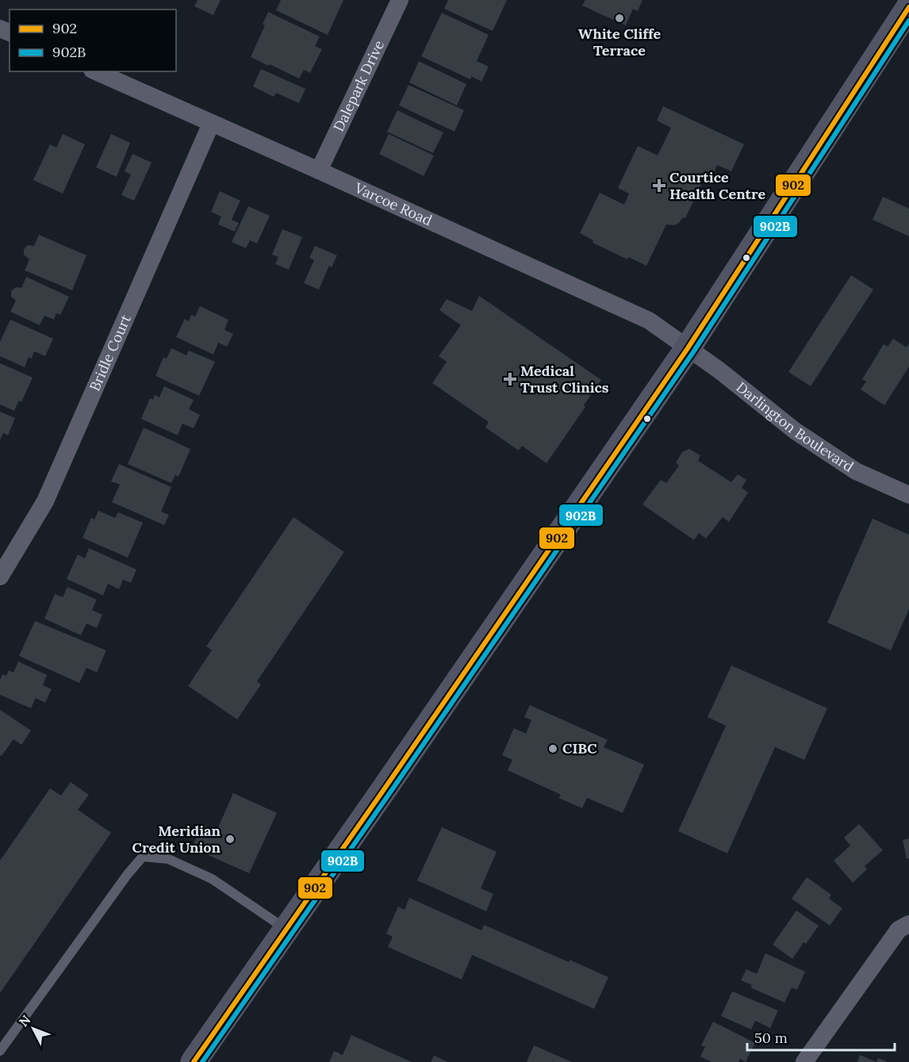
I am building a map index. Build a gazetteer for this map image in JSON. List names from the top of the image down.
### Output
{
  "streets": {
    "street": [
      "Dalepark Drive",
      "Varcoe Road",
      "Bridle Court",
      "Darlington Boulevard"
    ]
  },
  "crossings": [
    ["Dalepark Drive", "Varcoe Road"],
    ["Varcoe Road", "Bridle Court"],
    ["Varcoe Road", "Darlington Boulevard"]
  ],
  "places": {
    "other": ["White Cliffe Terrace", "CIBC", "Meridian Credit Union"],
    "health": ["Courtice Health Centre", "Medical Trust Clinics"]
  },
  "lines": ["transit line 902", "transit line 902B"],
  "legend": ["902", "902B"],
  "scale_bar": "50 m",
  "north": "top left"
}
